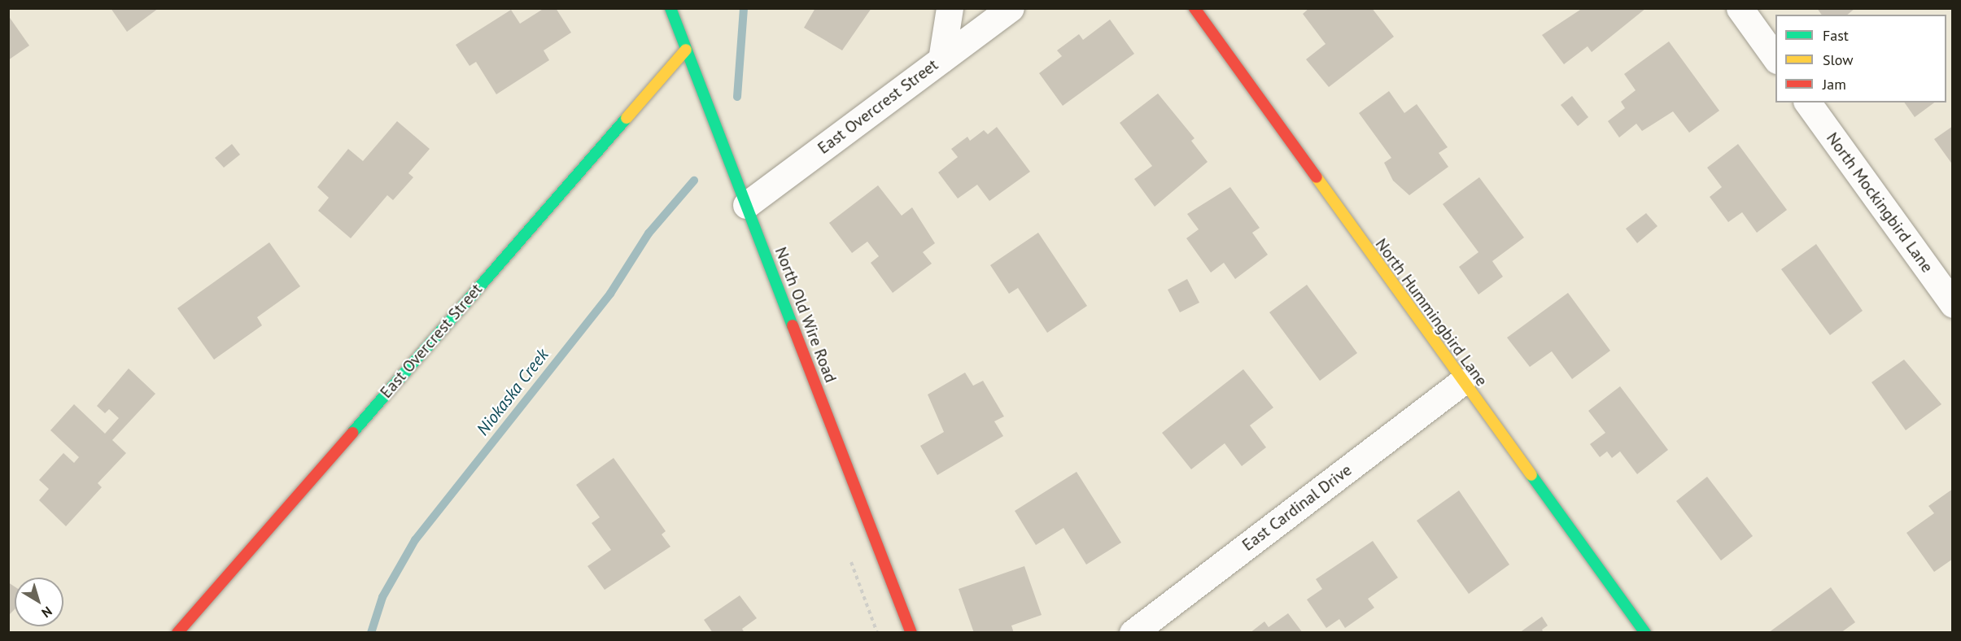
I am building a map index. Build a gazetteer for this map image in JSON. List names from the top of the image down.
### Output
{
  "streets": {
    "street": [
      "East Overcrest Street",
      "North Mockingbird Lane",
      "North Hummingbird Lane",
      "North Old Wire Road",
      "East Cardinal Drive"
    ]
  },
  "crossings": [
    ["East Overcrest Street", "North Old Wire Road"],
    ["North Hummingbird Lane", "East Cardinal Drive"]
  ],
  "water": ["Niokaska Creek"],
  "legend": ["Fast", "Slow", "Jam"],
  "north": "bottom right"
}
